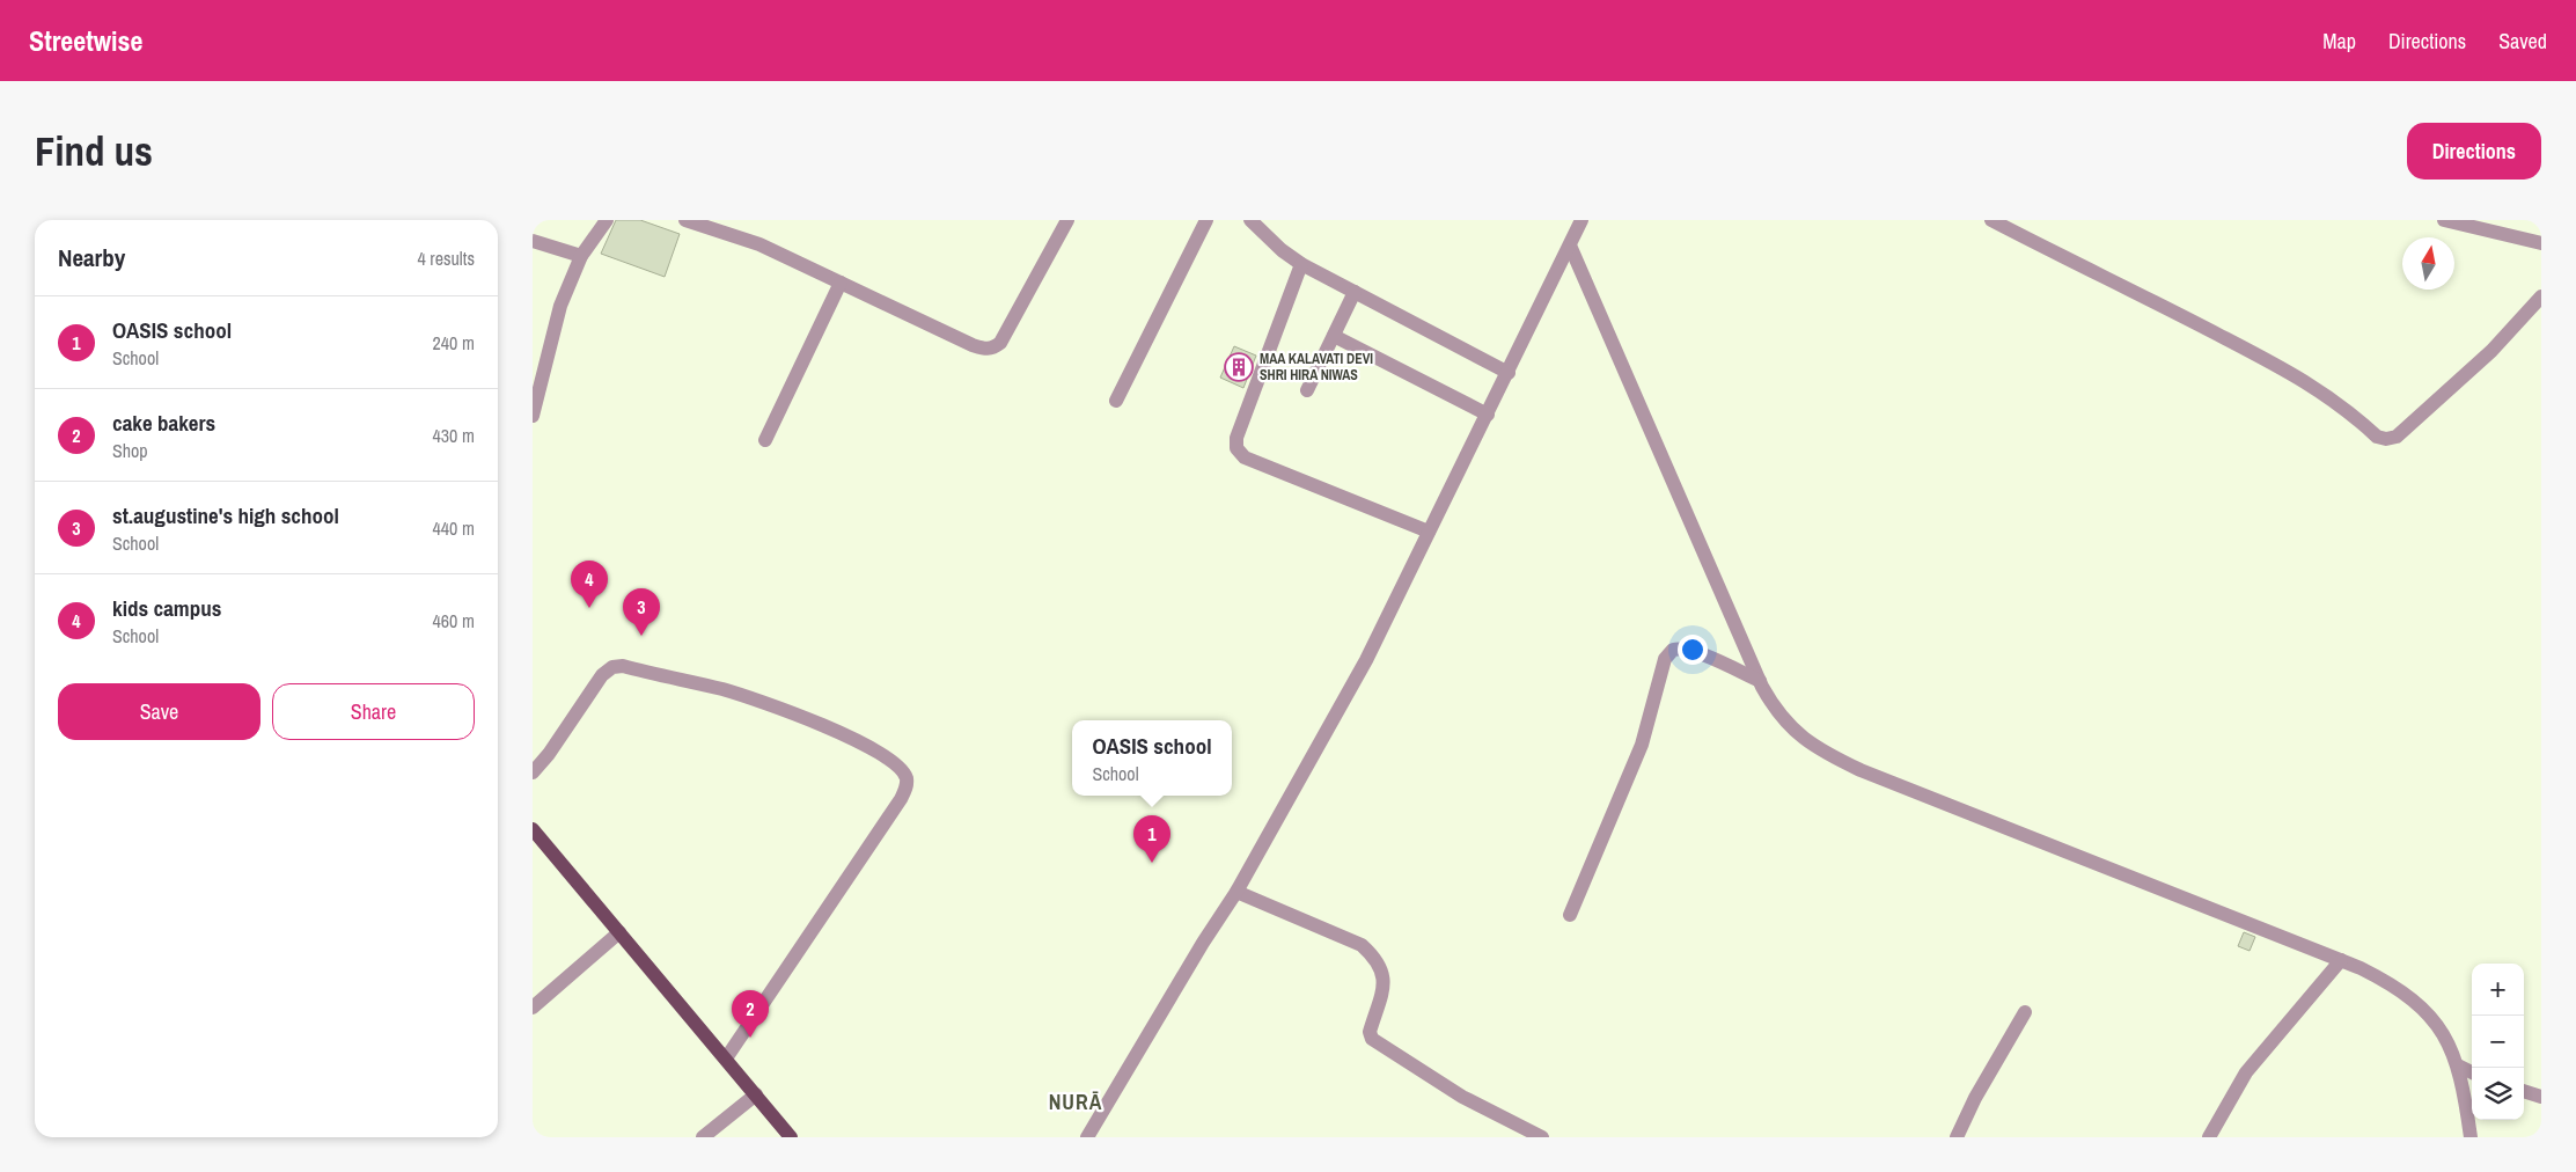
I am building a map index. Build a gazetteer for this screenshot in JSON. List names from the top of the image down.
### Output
{
  "districts": ["NURĀ"],
  "places": {
    "building": ["MAA KALAVATI DEVI SHRI HIRA NIWAS"]
  },
  "north": "top",
  "page": {
    "header": "Streetwise",
    "nav": ["Map", "Directions", "Saved"],
    "buttons": [
      "Directions",
      ["Save", "Share"]
    ],
    "title": "Find us",
    "heading": ["Nearby", "4 results"],
    "list": [
      {
        "mark": "1",
        "name": "OASIS school",
        "note": "School",
        "value": "240 m"
      },
      {
        "mark": "2",
        "name": "cake bakers",
        "note": "Shop",
        "value": "430 m"
      },
      {
        "mark": "3",
        "name": "st.augustine's high school",
        "note": "School",
        "value": "440 m"
      },
      {
        "mark": "4",
        "name": "kids campus",
        "note": "School",
        "value": "460 m"
      }
    ],
    "pins": [
      "4",
      "3",
      "1",
      "2"
    ],
    "popup": ["OASIS school", "School"],
    "map_buttons": ["+", "−"]
  }
}
